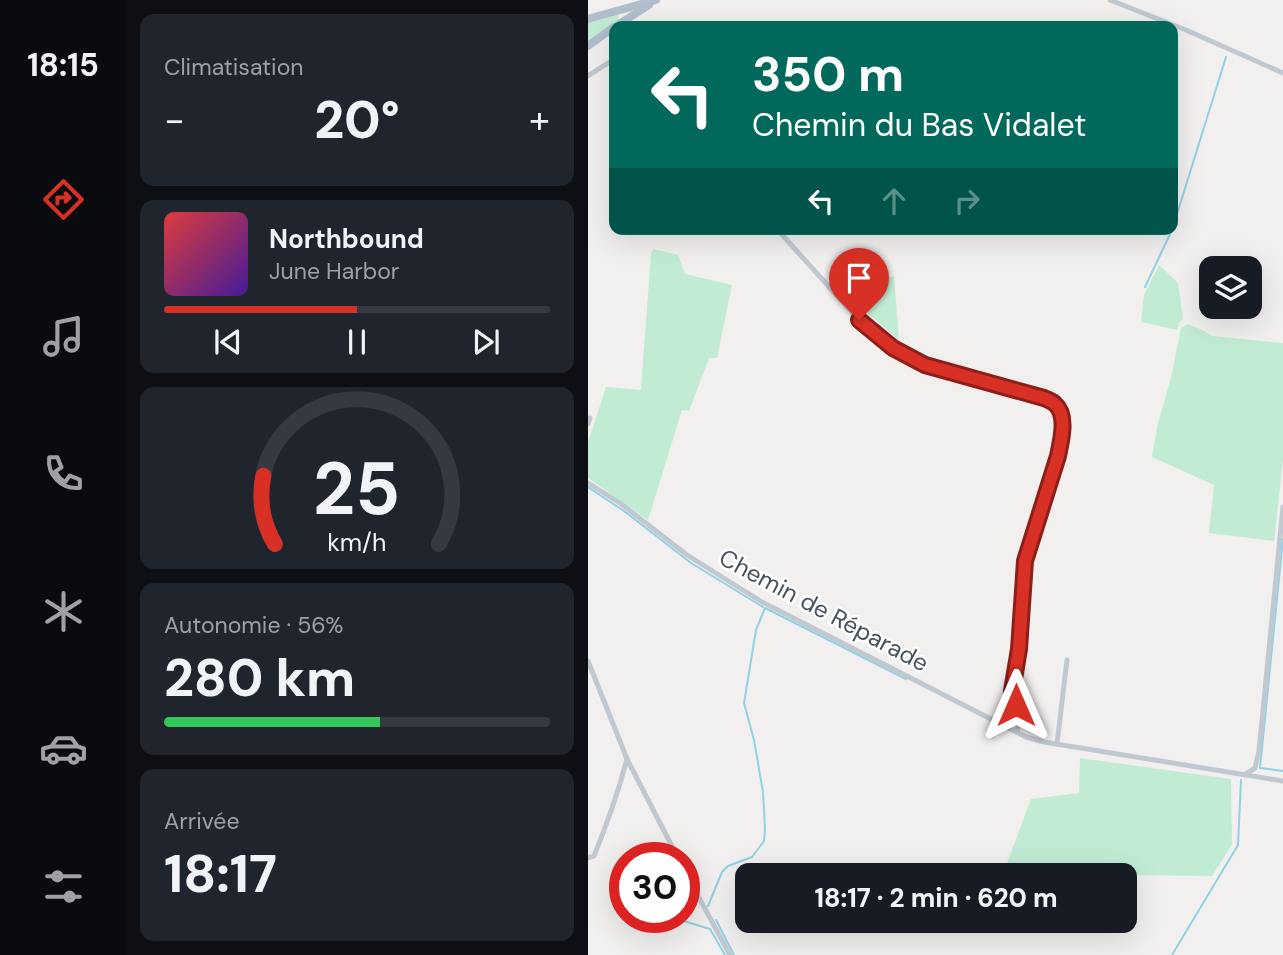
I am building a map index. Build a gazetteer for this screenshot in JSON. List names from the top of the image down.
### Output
{
  "streets": {
    "street": ["Chemin de Réparade"]
  },
  "page": {
    "tabs": "18:15",
    "tile": [
      "Climatisation",
      ["Autonomie · 56%", "280 km"],
      ["Arrivée", "18:17"]
    ],
    "turn": ["350 m", "Chemin du Bas Vidalet"],
    "heat": ["−", "20°", "+"],
    "song": ["Northbound", "June Harbor"],
    "limit": "30",
    "trip": "18:17 · 2 min · 620 m",
    "gauge": ["25", "km/h"]
  }
}
